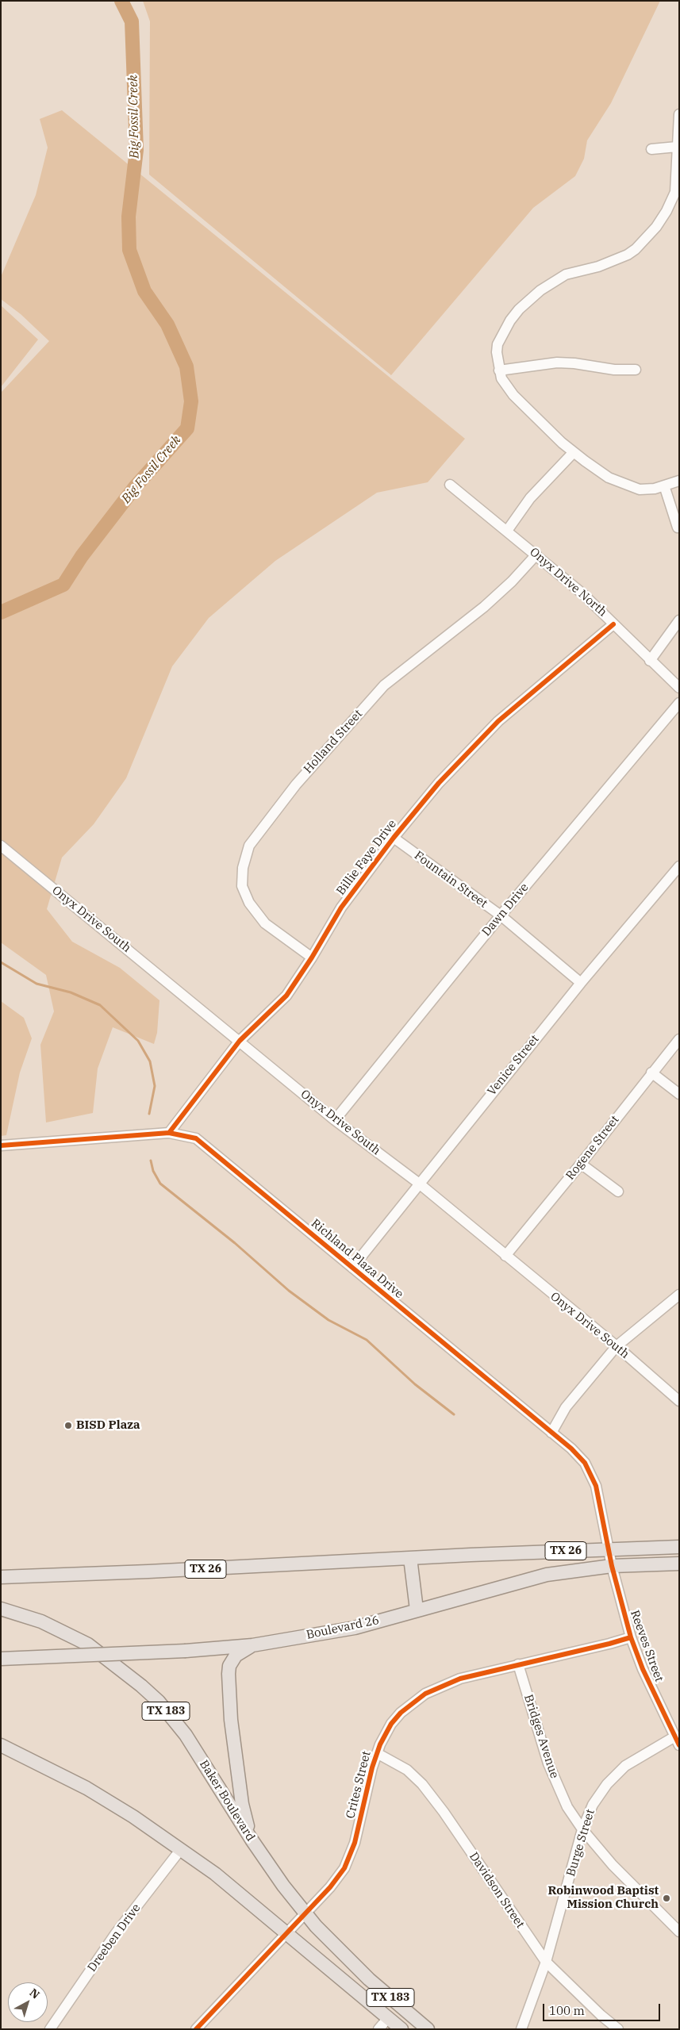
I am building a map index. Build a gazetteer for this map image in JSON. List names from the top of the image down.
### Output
{
  "streets": {
    "main road": [
      "TX 26",
      "Boulevard 26",
      "TX 183",
      "Baker Boulevard"
    ],
    "street": [
      "Onyx Drive North",
      "Holland Street",
      "Billie Faye Drive",
      "Fountain Street",
      "Dawn Drive",
      "Onyx Drive South",
      "Venice Street",
      "Rogene Street",
      "Richland Plaza Drive",
      "Reeves Street",
      "Bridges Avenue",
      "Crites Street",
      "Burge Street",
      "Davidson Street",
      "Dreeben Drive"
    ]
  },
  "crossings": [
    ["Onyx Drive North", "Holland Street"],
    ["Onyx Drive North", "Billie Faye Drive"],
    ["Holland Street", "Billie Faye Drive"],
    ["Billie Faye Drive", "Fountain Street"],
    ["Billie Faye Drive", "Onyx Drive South"],
    ["Billie Faye Drive", "Richland Plaza Drive"],
    ["Fountain Street", "Dawn Drive"],
    ["Fountain Street", "Venice Street"],
    ["Dawn Drive", "Onyx Drive South"],
    ["Onyx Drive South", "Venice Street"],
    ["Onyx Drive South", "Rogene Street"],
    ["Venice Street", "Richland Plaza Drive"],
    ["Richland Plaza Drive", "TX 26"],
    ["Richland Plaza Drive", "Reeves Street"],
    ["TX 26", "Reeves Street"],
    ["Boulevard 26", "Reeves Street"],
    ["Reeves Street", "Crites Street"],
    ["Reeves Street", "Burge Street"],
    ["TX 183", "Crites Street"],
    ["TX 183", "Dreeben Drive"],
    ["Bridges Avenue", "Crites Street"],
    ["Bridges Avenue", "Burge Street"],
    ["Crites Street", "Baker Boulevard"],
    ["Crites Street", "Davidson Street"],
    ["Burge Street", "Davidson Street"]
  ],
  "water": ["Big Fossil Creek"],
  "places": ["BISD Plaza", "Robinwood Baptist Mission Church"],
  "scale_bar": "100 m",
  "north": "top right"
}
